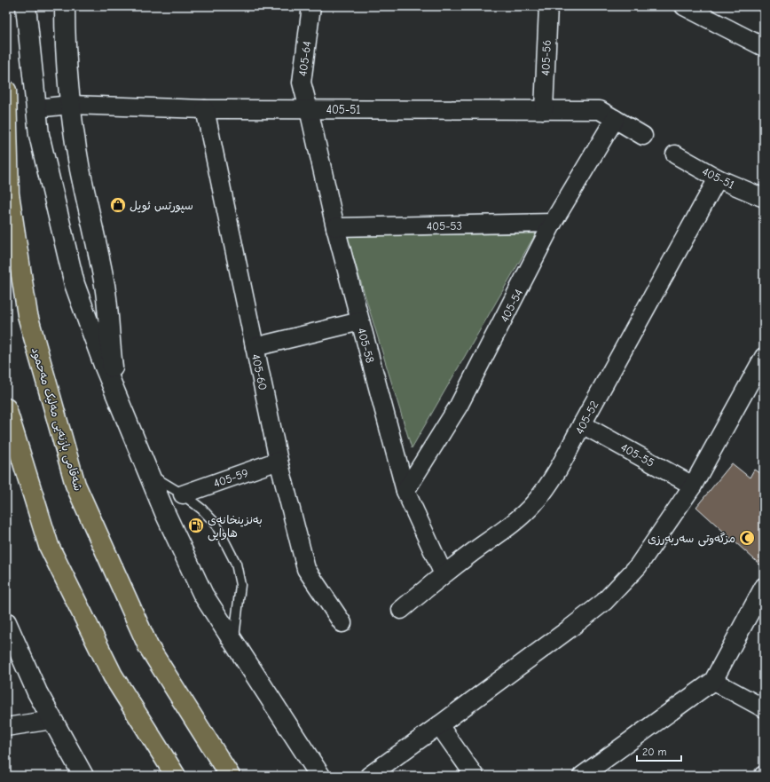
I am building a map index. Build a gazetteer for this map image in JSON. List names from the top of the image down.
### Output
{
  "streets": {
    "highway": ["شەقامی بازنەیی مەلیک مەحمود"],
    "street": [
      "405-56",
      "405-64",
      "405-51",
      "405-53",
      "405-54",
      "405-58",
      "405-60",
      "405-52",
      "405-55",
      "405-59"
    ]
  },
  "crossings": [
    ["405-56", "405-51"],
    ["405-64", "405-51"],
    ["405-64", "405-58"],
    ["405-51", "405-54"],
    ["405-51", "405-58"],
    ["405-51", "405-60"],
    ["405-51", "405-52"],
    ["405-53", "405-54"],
    ["405-53", "405-58"],
    ["405-54", "405-58"],
    ["405-58", "405-52"],
    ["405-60", "405-59"],
    ["405-52", "405-55"]
  ],
  "places": {
    "shop": ["سپورتس ئويل"],
    "fuel station": ["بەنزینخانەی ھاوایی"],
    "mosque": ["مزگەوتی سەربەرزی"]
  },
  "scale_bar": "20 m"
}
